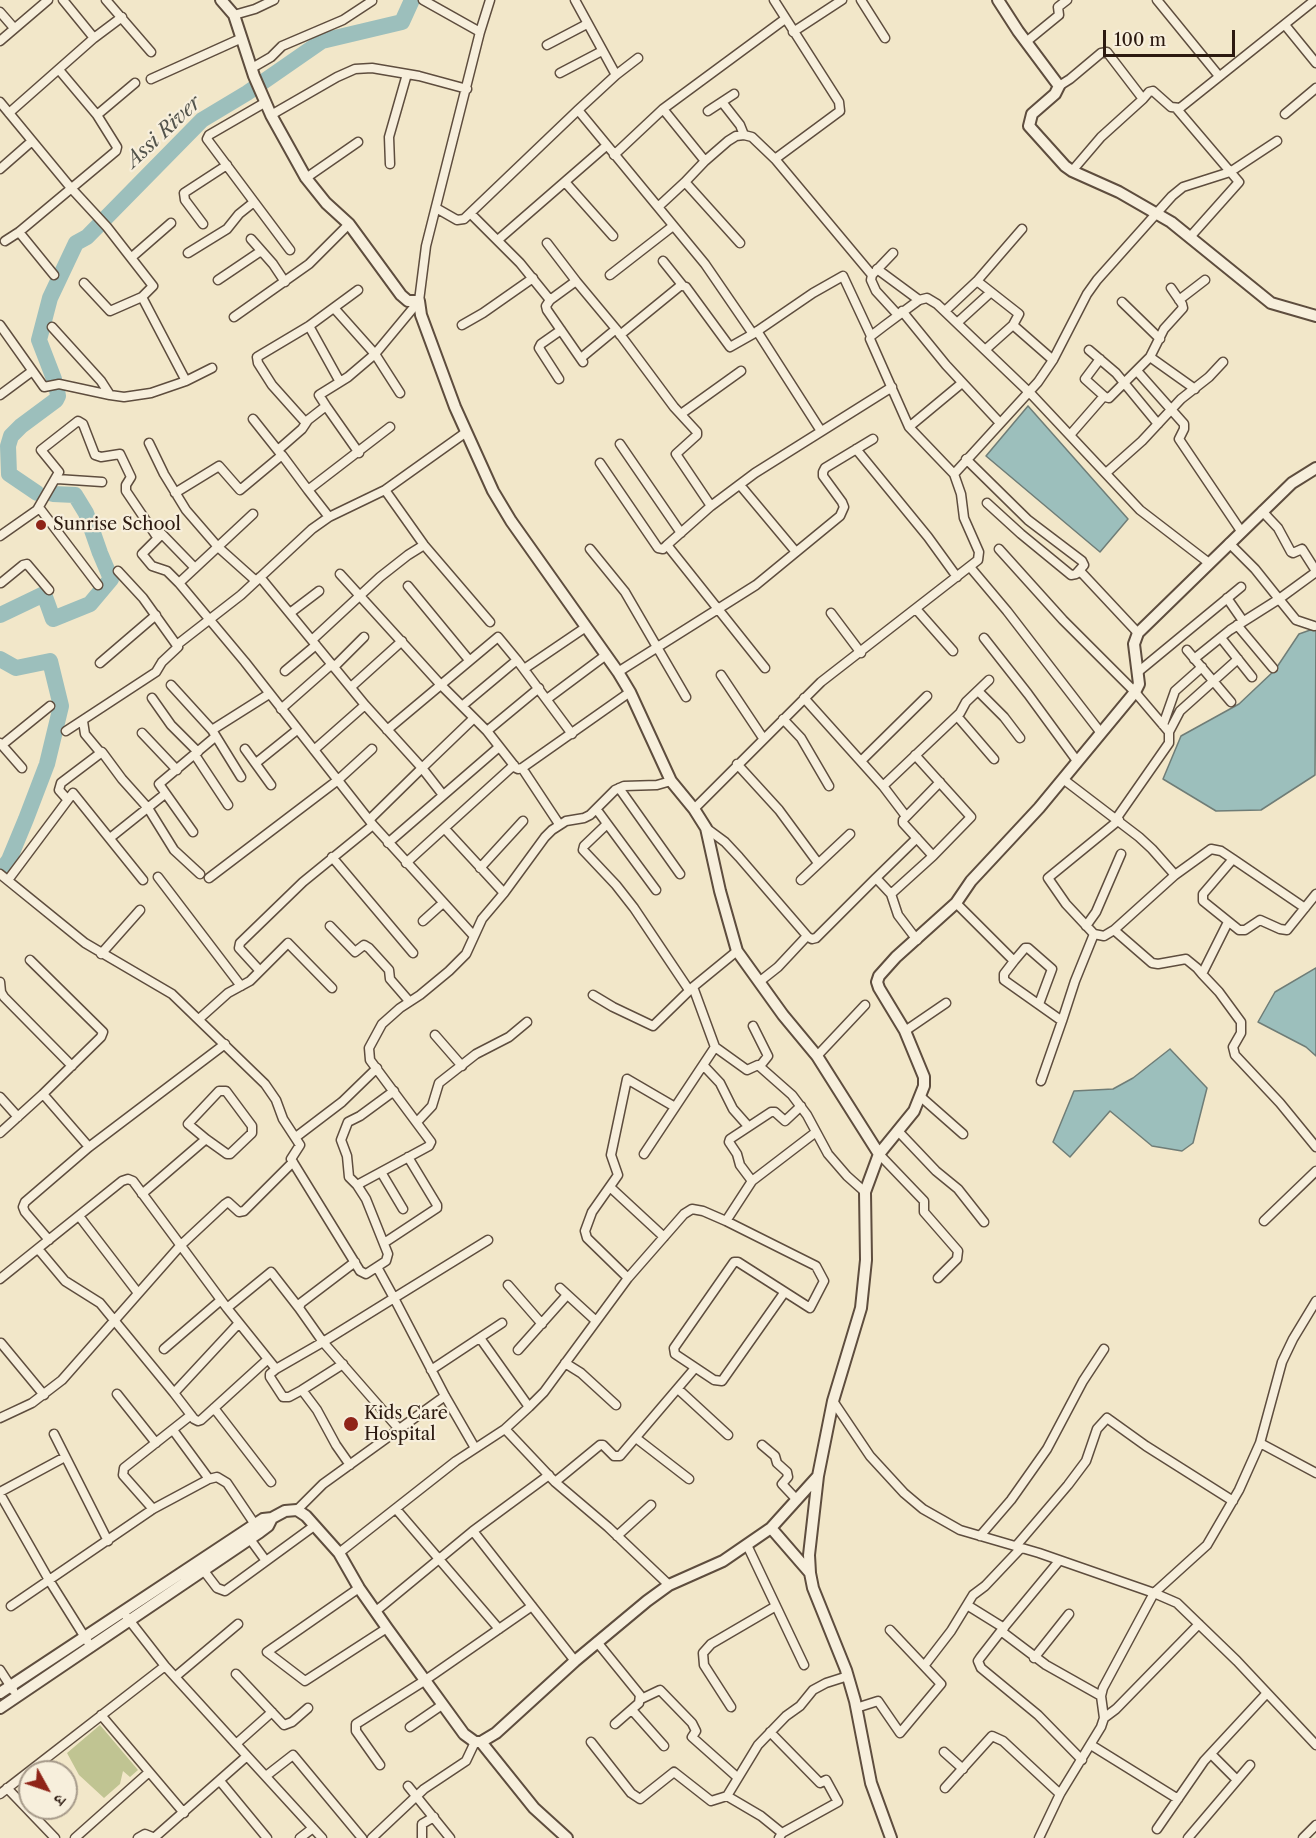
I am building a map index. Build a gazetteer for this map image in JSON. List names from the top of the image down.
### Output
{
  "water": ["Assi River"],
  "places": ["Sunrise School", "Kids Care Hospital"],
  "scale_bar": "100 m",
  "north": "bottom right"
}
